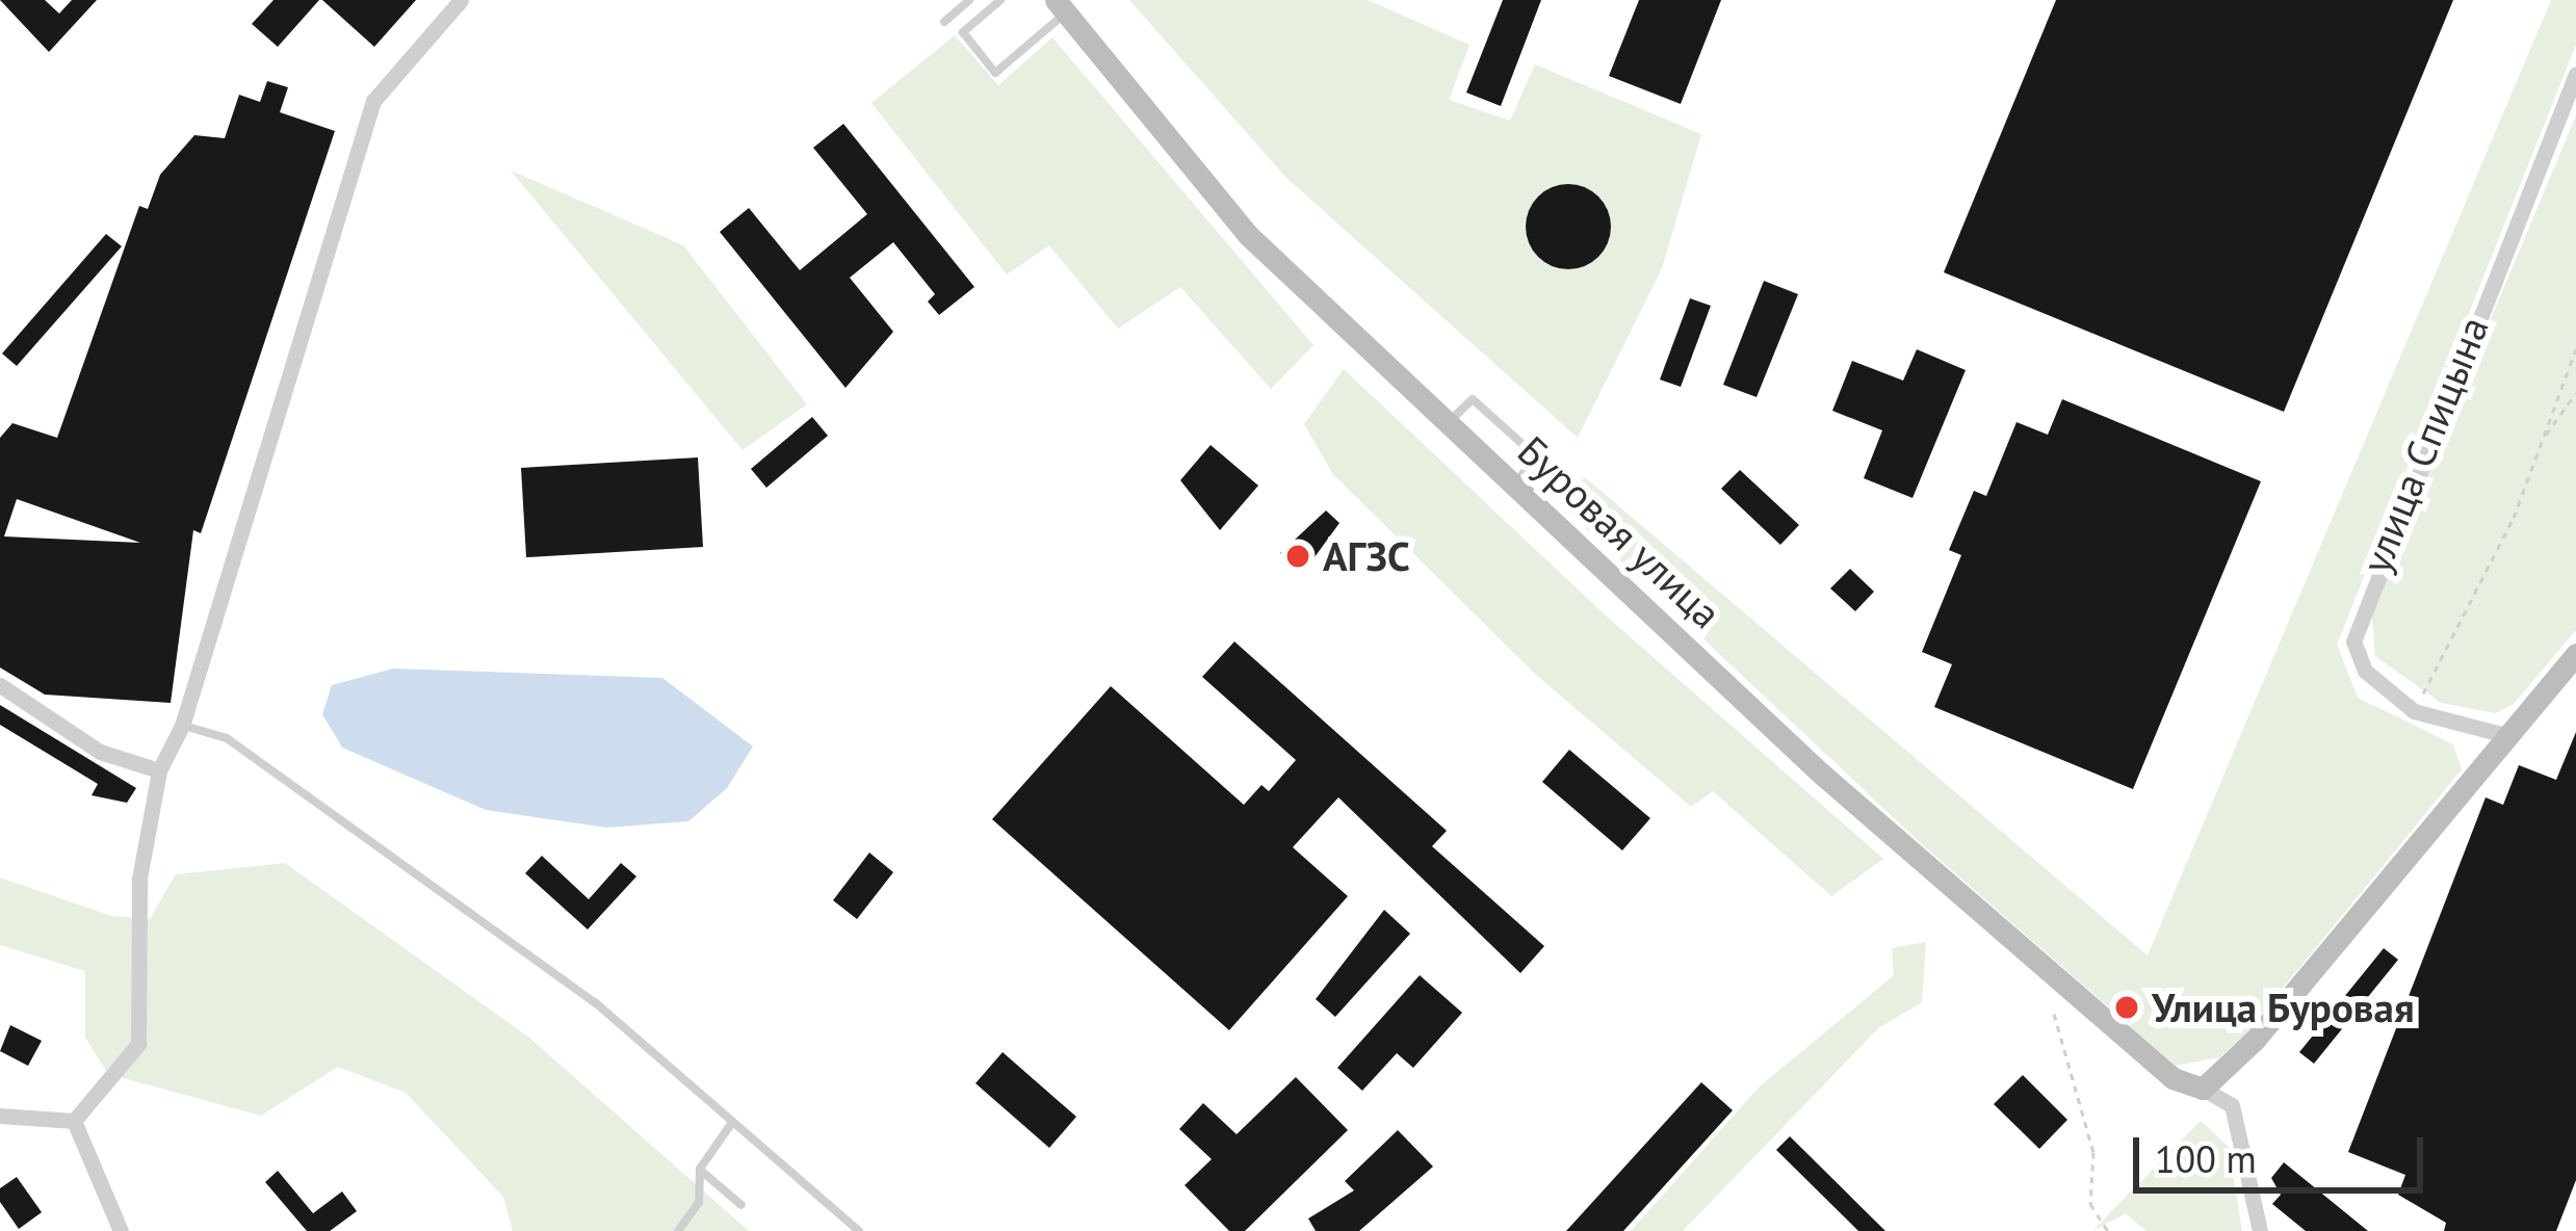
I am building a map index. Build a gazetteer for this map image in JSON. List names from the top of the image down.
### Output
{
  "streets": {
    "main road": ["Буровая улица"],
    "street": ["улица Спицына"]
  },
  "places": ["АГЗС", "Улица Буровая"],
  "scale_bar": "100 m"
}
